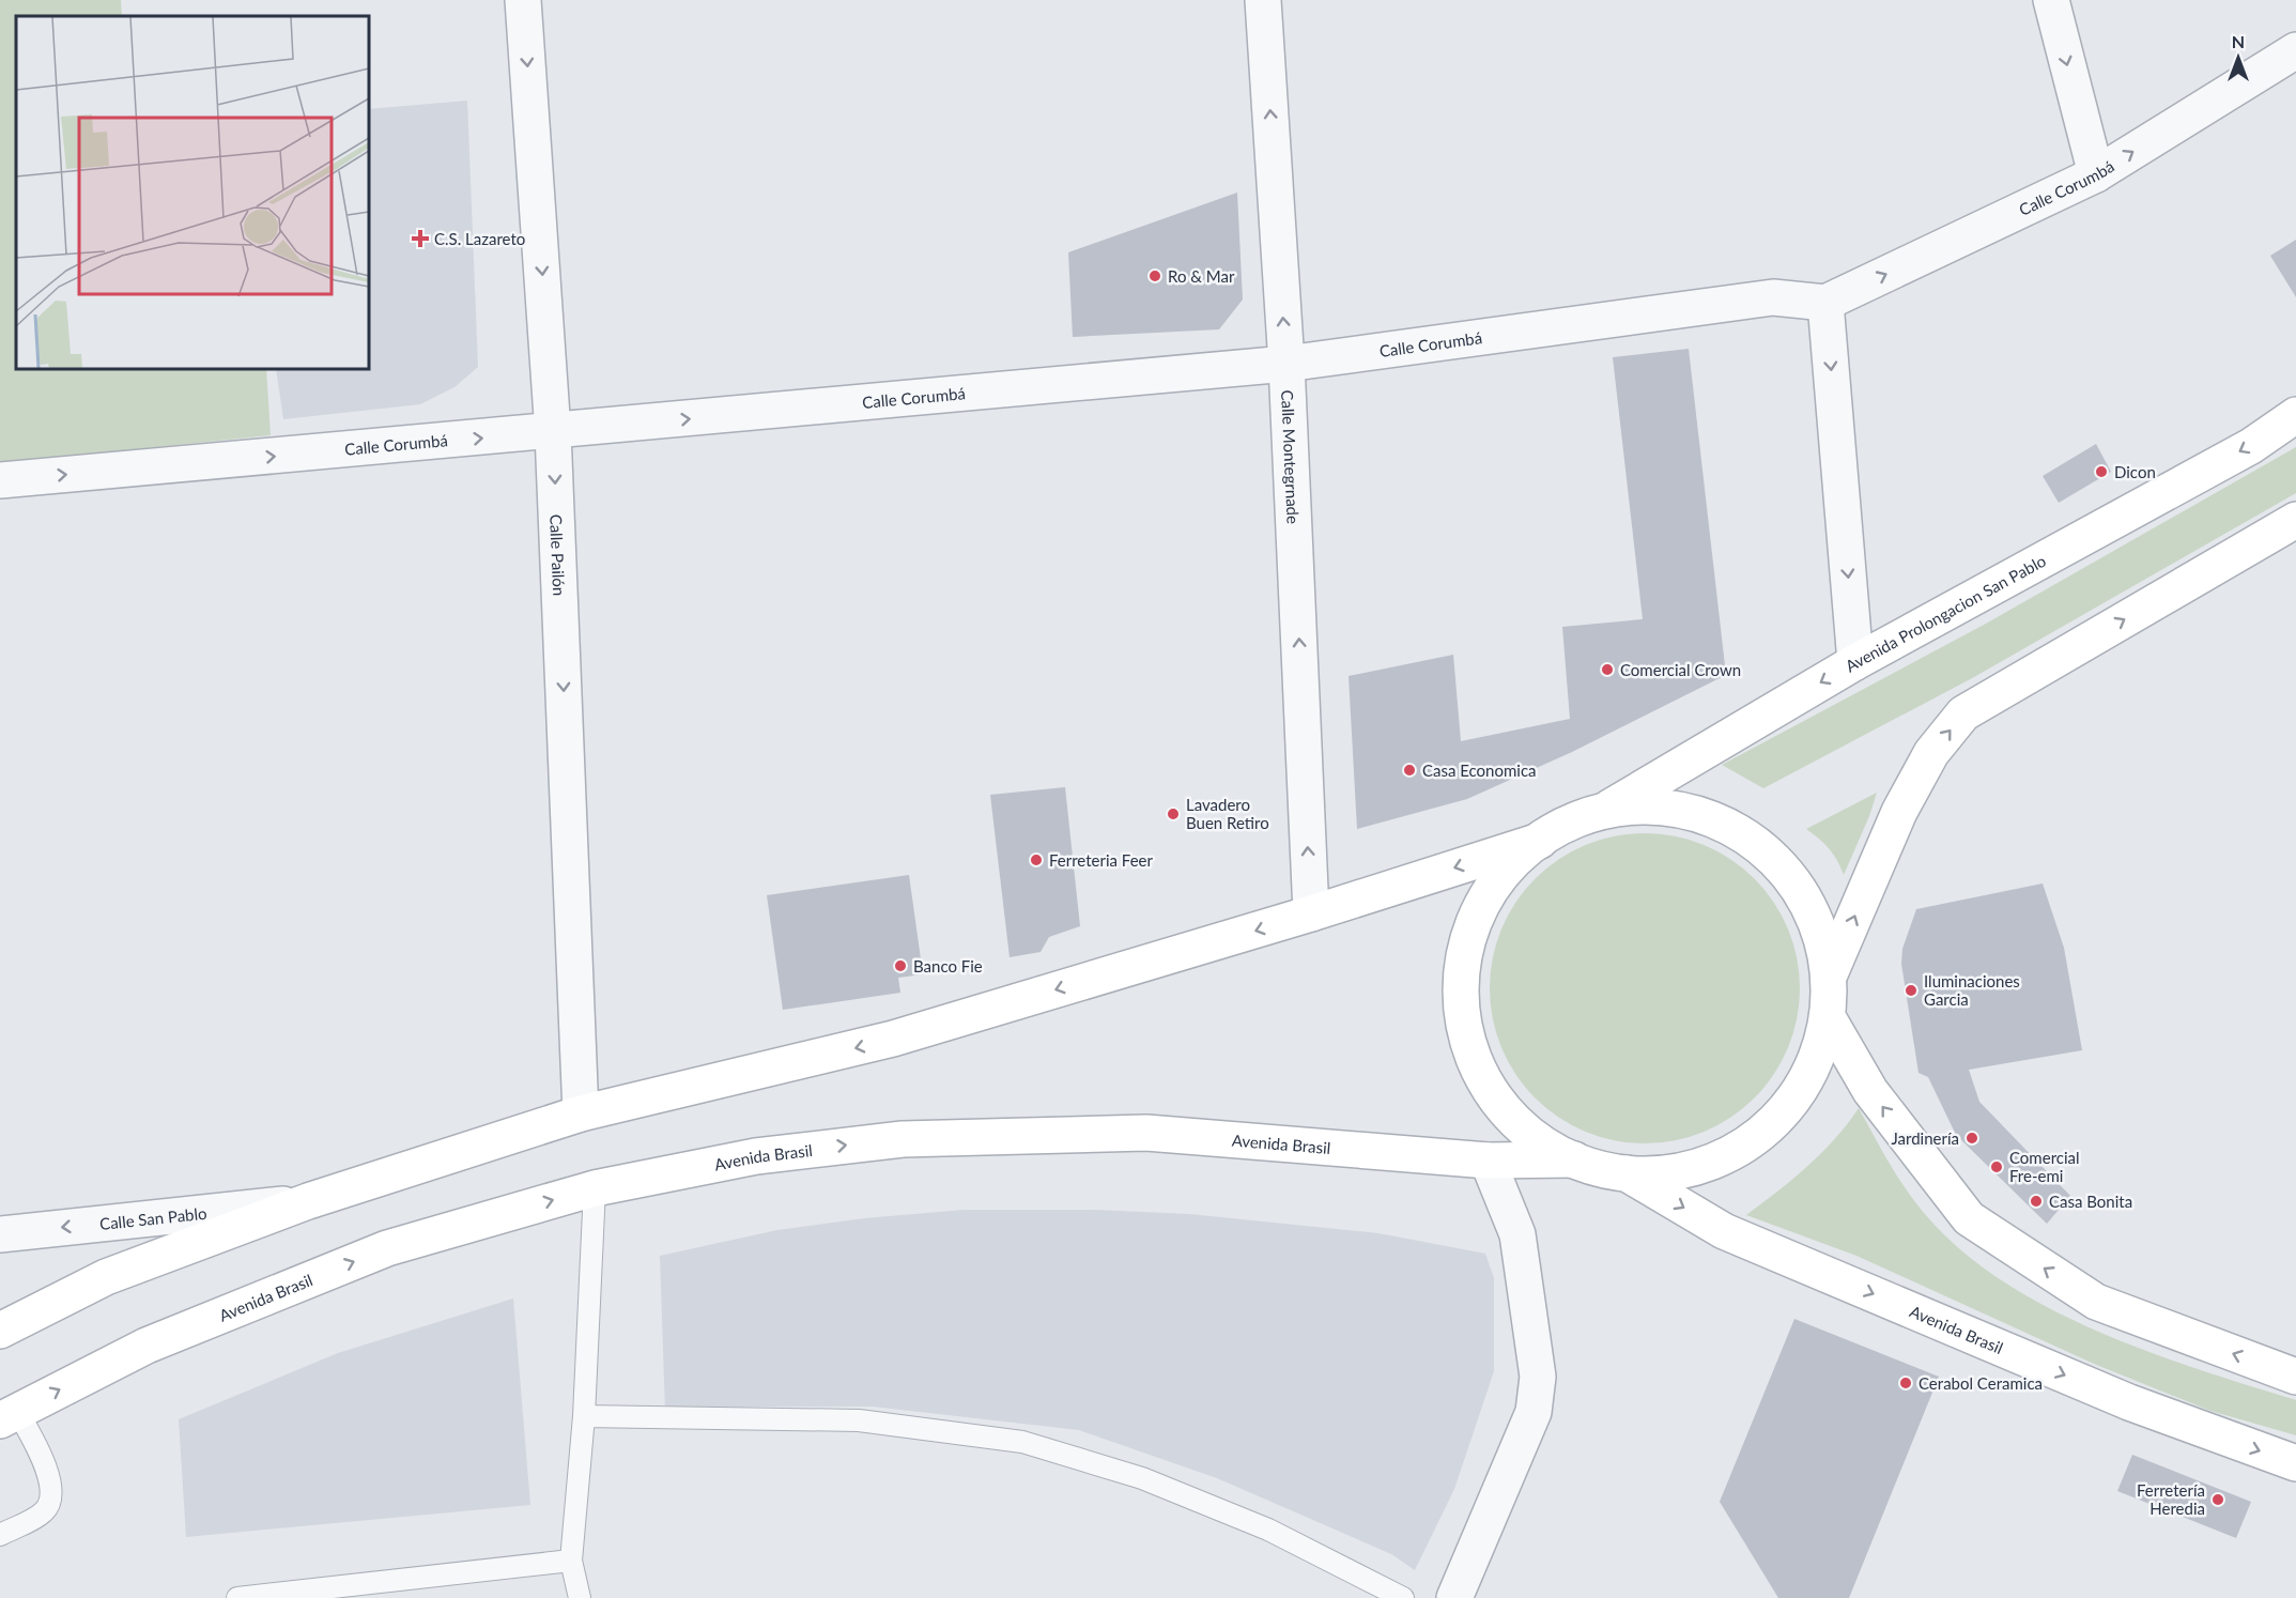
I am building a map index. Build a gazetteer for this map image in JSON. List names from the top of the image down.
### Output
{
  "streets": {
    "main road": ["Avenida Prolongacion San Pablo", "Avenida Brasil"],
    "street": [
      "Calle Corumbá",
      "Calle Montegrnade",
      "Calle Pailón",
      "Calle San Pablo"
    ]
  },
  "crossings": [
    ["Calle Corumbá", "Calle Montegrnade"],
    ["Calle Corumbá", "Calle Pailón"]
  ],
  "one_way": [
    "Calle Corumbá",
    "Calle Montegrnade",
    "Calle Pailón",
    "Calle San Pablo"
  ],
  "places": {
    "health": ["C.S. Lazareto"],
    "other": [
      "Ro & Mar",
      "Dicon",
      "Comercial Crown",
      "Casa Economica",
      "Lavadero Buen Retiro",
      "Ferreteria Feer",
      "Banco Fie",
      "Iluminaciones Garcia",
      "Jardinería",
      "Comercial Fre-emi",
      "Casa Bonita",
      "Cerabol Ceramica",
      "Ferretería Heredia"
    ]
  },
  "north": "top"
}
